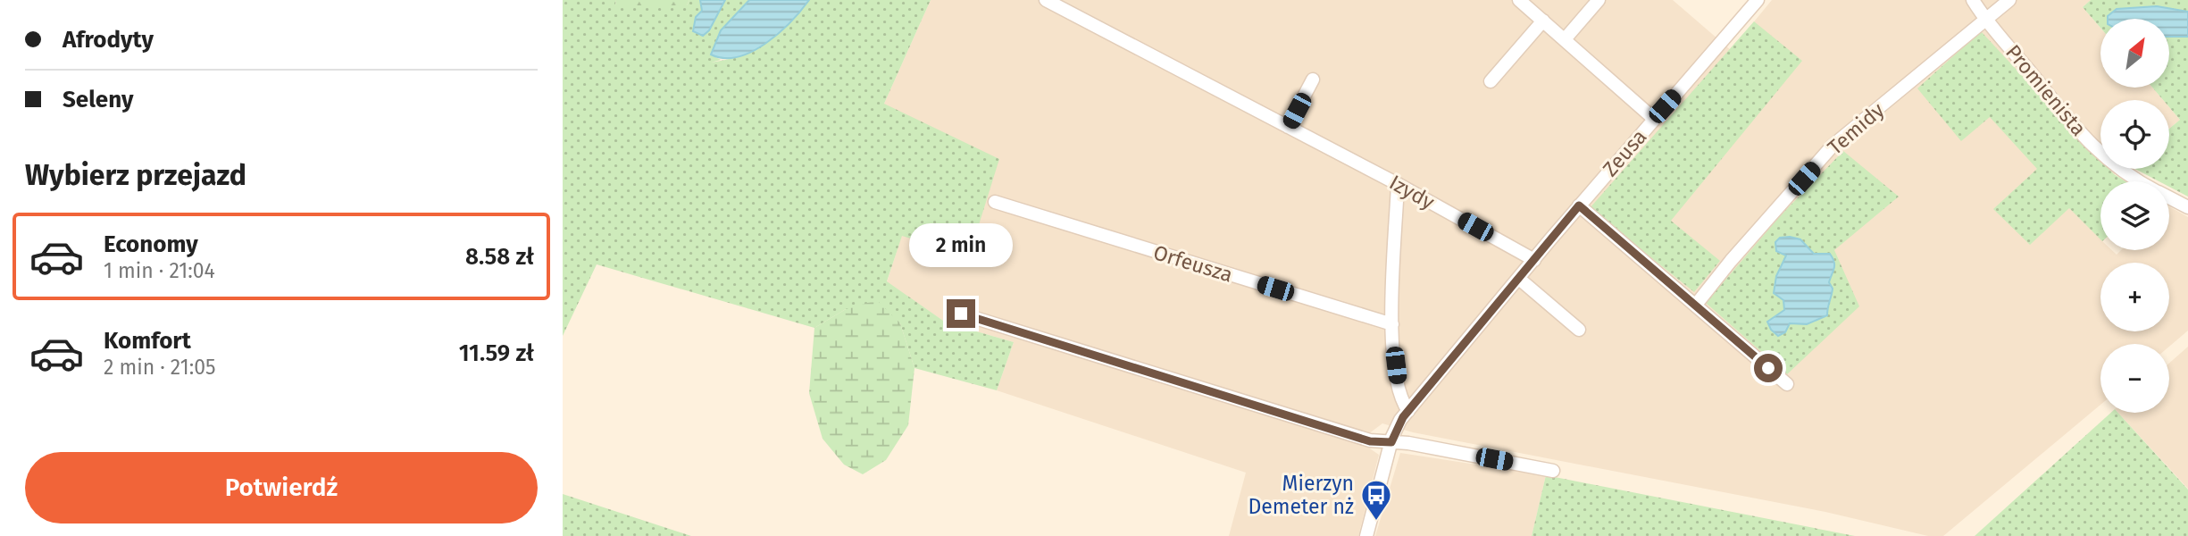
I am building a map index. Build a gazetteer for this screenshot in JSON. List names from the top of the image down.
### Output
{
  "streets": {
    "street": [
      "Promienista",
      "Temidy",
      "Zeusa",
      "Izydy",
      "Orfeusza"
    ]
  },
  "crossings": [
    ["Promienista", "Temidy"],
    ["Zeusa", "Izydy"]
  ],
  "places": {
    "bus stop": ["Mierzyn Demeter nż"]
  },
  "north": "top right",
  "page": {
    "banner": ["Afrodyty", "Seleny"],
    "map_buttons": ["+", "−"],
    "heading": "Wybierz przejazd",
    "list": [
      {
        "name": "Economy",
        "note": "1 min · 21:04",
        "value": "8.58 zł"
      },
      {
        "name": "Komfort",
        "note": "2 min · 21:05",
        "value": "11.59 zł"
      }
    ],
    "bubble": "2 min",
    "buttons": "Potwierdź"
  }
}
